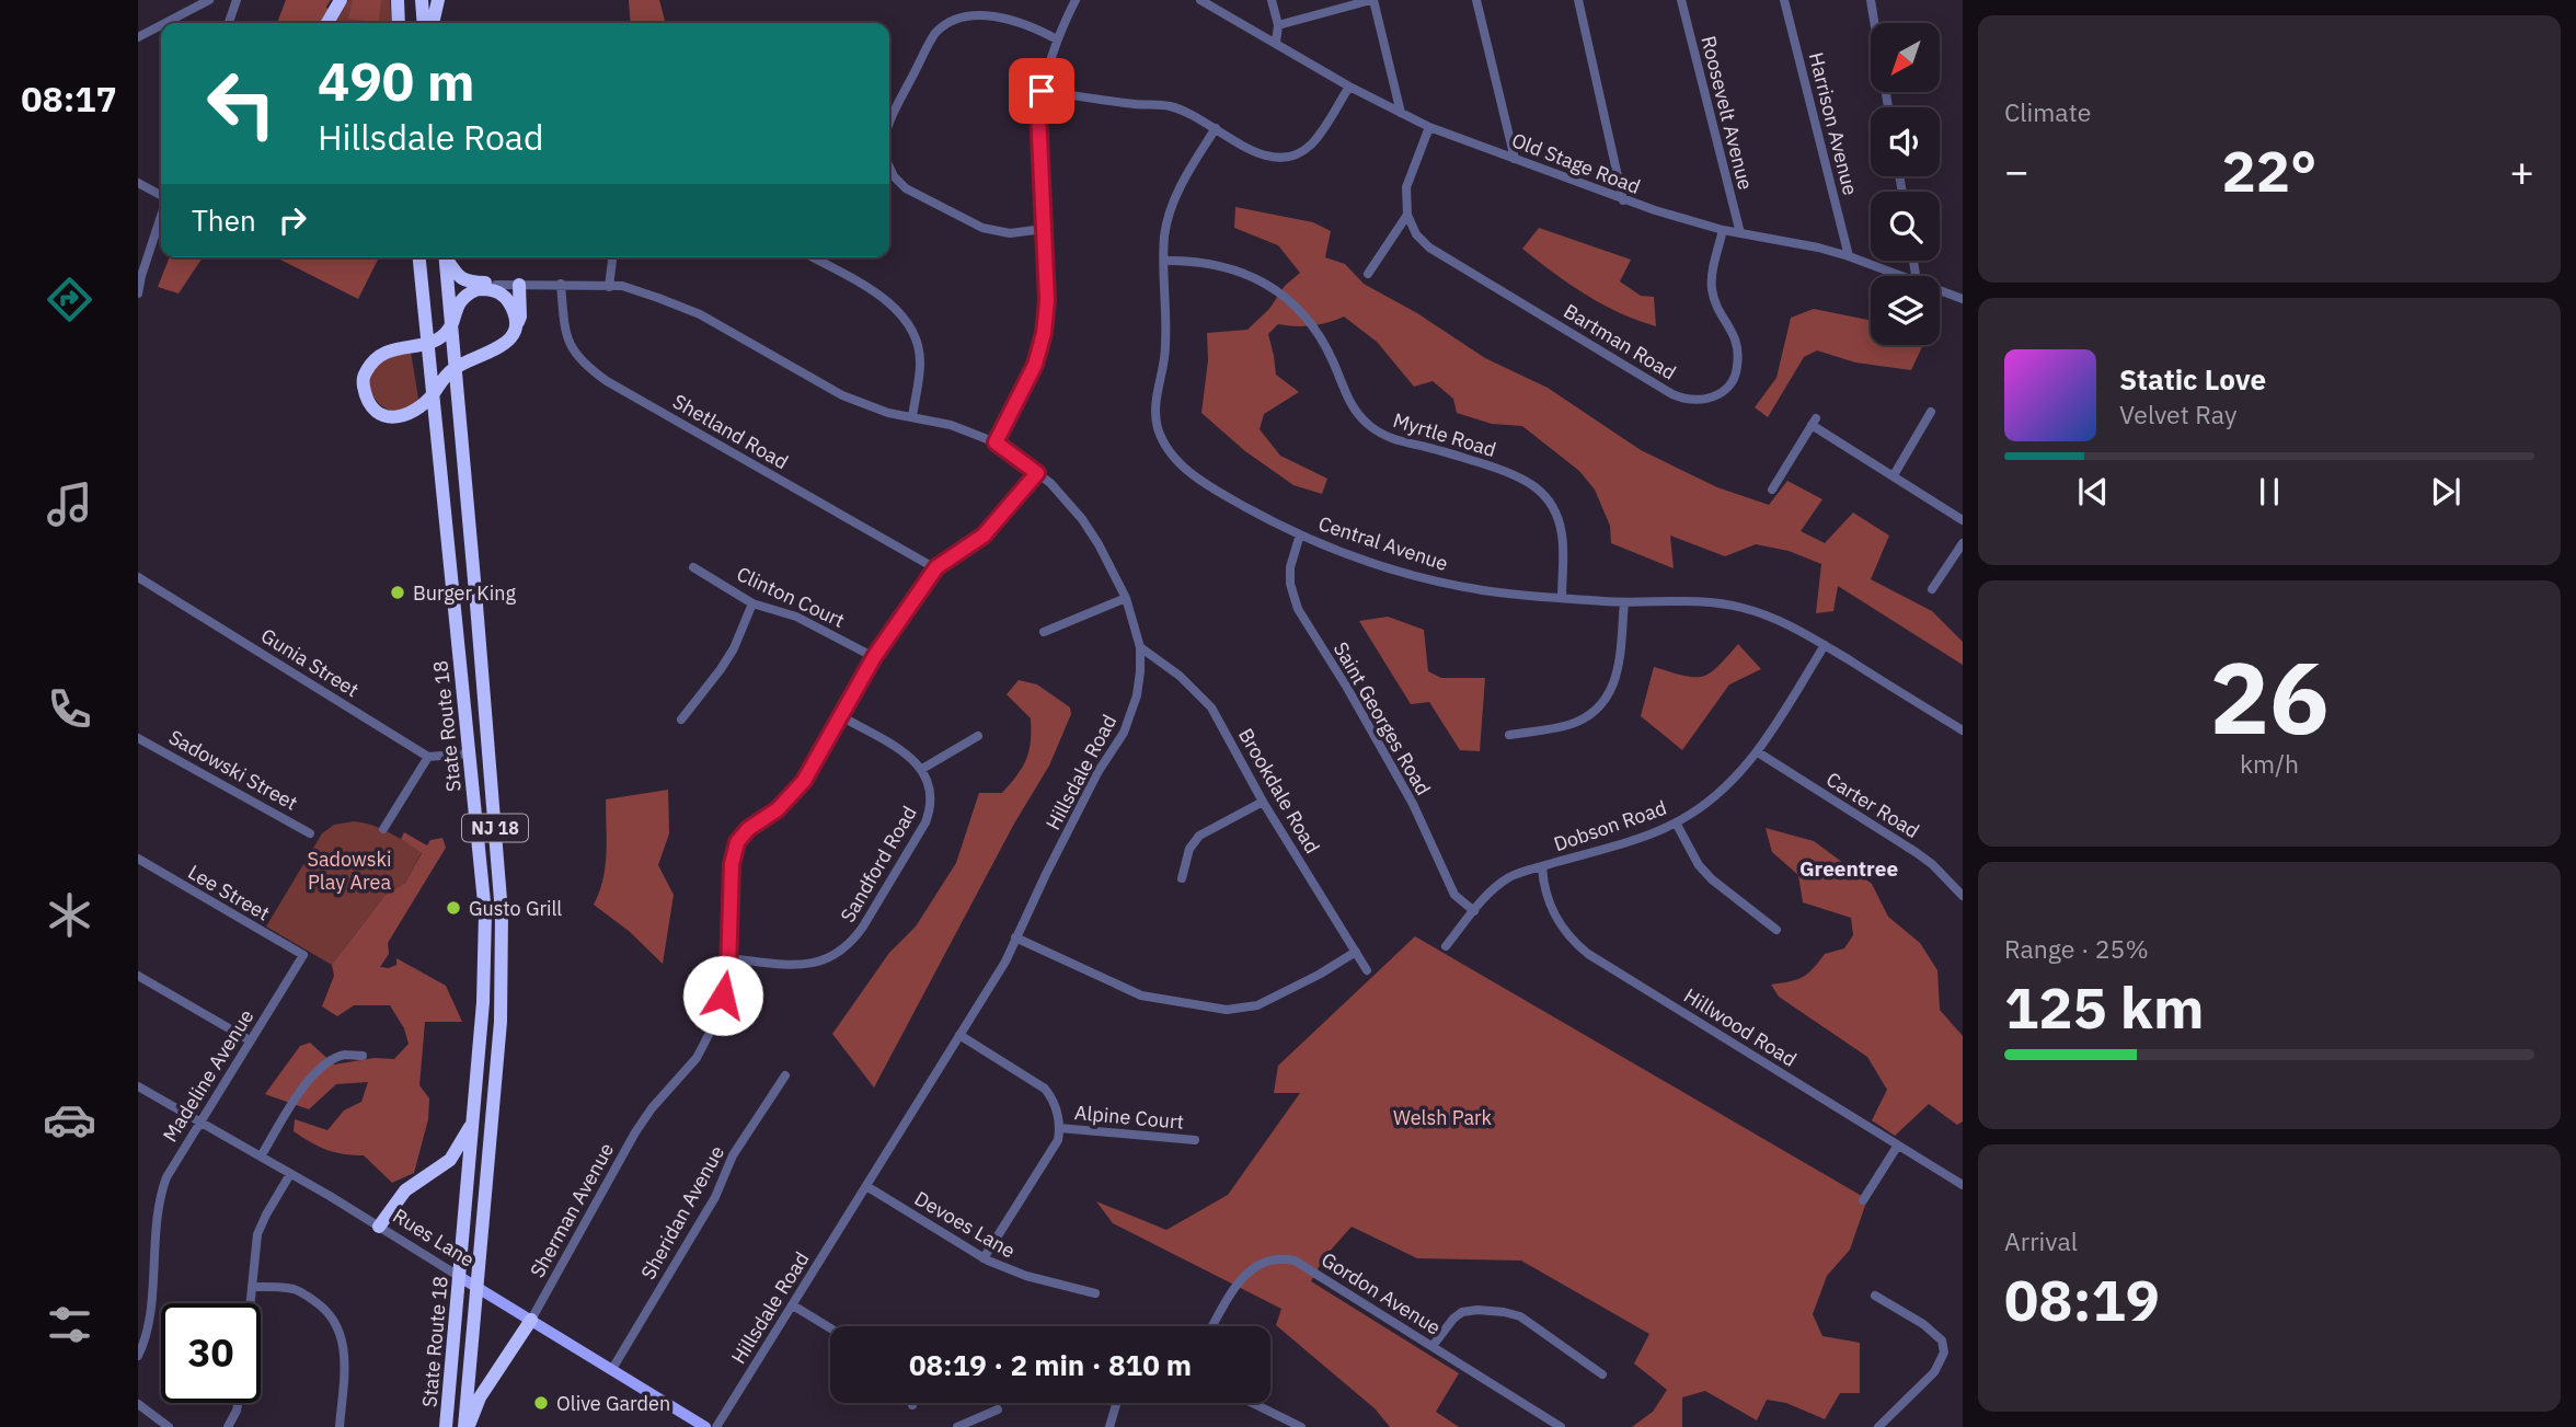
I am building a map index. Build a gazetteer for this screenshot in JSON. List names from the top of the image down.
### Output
{
  "streets": {
    "highway": ["State Route 18", "NJ 18"],
    "main road": ["Rues Lane"],
    "street": [
      "Roosevelt Avenue",
      "Harrison Avenue",
      "Old Stage Road",
      "Bartman Road",
      "Shetland Road",
      "Myrtle Road",
      "Central Avenue",
      "Clinton Court",
      "Gunia Street",
      "Saint Georges Road",
      "Sadowski Street",
      "Hillsdale Road",
      "Brookdale Road",
      "Carter Road",
      "Dobson Road",
      "Sandford Road",
      "Lee Street",
      "Hillwood Road",
      "Madeline Avenue",
      "Alpine Court",
      "Sherman Avenue",
      "Sheridan Avenue",
      "Devoes Lane",
      "Gordon Avenue"
    ]
  },
  "crossings": [
    ["Roosevelt Avenue", "Old Stage Road"],
    ["Harrison Avenue", "Old Stage Road"],
    ["Old Stage Road", "Bartman Road"],
    ["Shetland Road", "Hillsdale Road"],
    ["Shetland Road", "Sherman Avenue"],
    ["Myrtle Road", "Central Avenue"],
    ["Central Avenue", "Saint Georges Road"],
    ["Central Avenue", "Dobson Road"],
    ["Clinton Court", "Sherman Avenue"],
    ["Saint Georges Road", "Dobson Road"],
    ["State Route 18", "Hillsdale Road"],
    ["State Route 18", "Rues Lane"],
    ["Hillsdale Road", "Brookdale Road"],
    ["Hillsdale Road", "Sherman Avenue"],
    ["Hillsdale Road", "Devoes Lane"],
    ["Carter Road", "Dobson Road"],
    ["Dobson Road", "Hillwood Road"],
    ["Sandford Road", "Sherman Avenue"],
    ["Lee Street", "Madeline Avenue"],
    ["Madeline Avenue", "Rues Lane"],
    ["Sherman Avenue", "Rues Lane"],
    ["Sheridan Avenue", "Rues Lane"]
  ],
  "districts": ["Greentree"],
  "parks": ["Sadowski Play Area", "Welsh Park"],
  "places": ["Burger King", "Gusto Grill", "Olive Garden"],
  "north": "bottom left",
  "page": {
    "tabs": "08:17",
    "tile": [
      "Climate",
      ["26", "km/h"],
      ["Range · 25%", "125 km"],
      ["Arrival", "08:19"]
    ],
    "turn": ["490 m", "Hillsdale Road"],
    "heat": ["−", "22°", "+"],
    "then": "Then",
    "song": ["Static Love", "Velvet Ray"],
    "limit": "30",
    "trip": "08:19 · 2 min · 810 m"
  }
}
